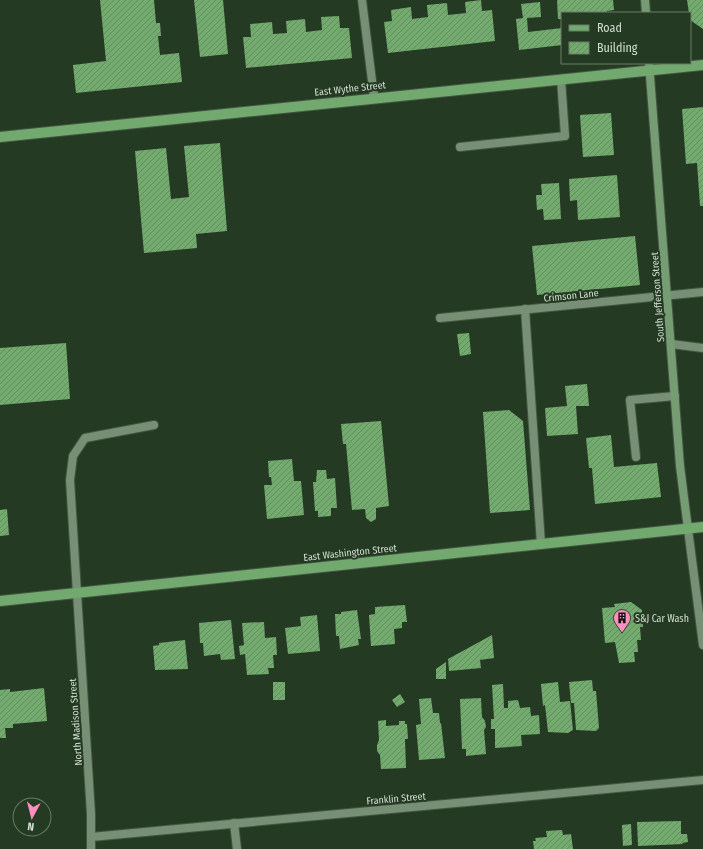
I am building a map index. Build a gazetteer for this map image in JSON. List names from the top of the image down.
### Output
{
  "streets": {
    "main road": ["East Wythe Street", "East Washington Street"],
    "street": [
      "Crimson Lane",
      "South Jefferson Street",
      "North Madison Street",
      "Franklin Street"
    ]
  },
  "crossings": [
    ["East Wythe Street", "South Jefferson Street"],
    ["Crimson Lane", "South Jefferson Street"],
    ["South Jefferson Street", "East Washington Street"],
    ["East Washington Street", "North Madison Street"],
    ["North Madison Street", "Franklin Street"]
  ],
  "places": {
    "building": ["S&J Car Wash"]
  },
  "legend": ["Road", "Building"],
  "north": "bottom"
}
